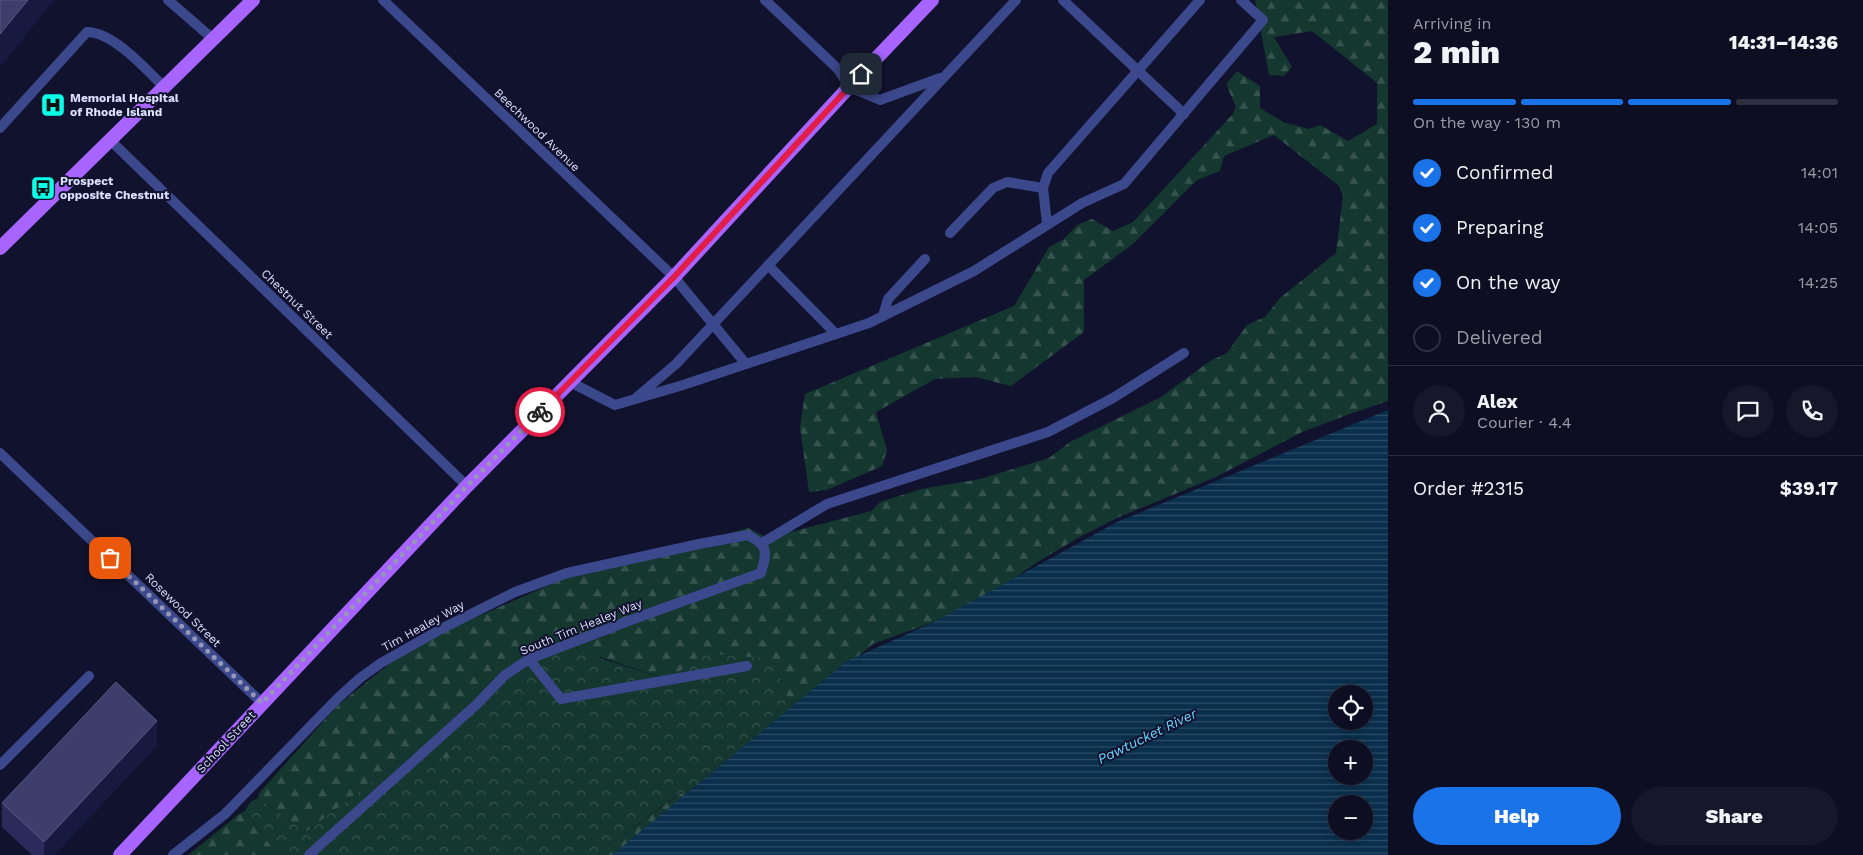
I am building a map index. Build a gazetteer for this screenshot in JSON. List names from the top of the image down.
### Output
{
  "streets": {
    "main road": ["School Street"],
    "street": [
      "Beechwood Avenue",
      "Chestnut Street",
      "Rosewood Street",
      "Tim Healey Way",
      "South Tim Healey Way"
    ]
  },
  "crossings": [
    ["Beechwood Avenue", "School Street"],
    ["Chestnut Street", "School Street"],
    ["Rosewood Street", "School Street"],
    ["Tim Healey Way", "South Tim Healey Way"]
  ],
  "water": ["Pawtucket River"],
  "places": {
    "hospital": ["Memorial Hospital of Rhode Island"],
    "bus stop": ["Prospect opposite Chestnut"]
  },
  "page": {
    "heading": ["2 min", "Arriving in", "14:31–14:36"],
    "panel": [
      "Alex",
      "Courier · 4.4",
      "Order #2315",
      "$39.17"
    ],
    "bar": "On the way · 130 m",
    "list": [
      ["Confirmed", "14:01"],
      ["Preparing", "14:05"],
      ["On the way", "14:25"],
      "Delivered"
    ],
    "map_buttons": ["+", "−"],
    "buttons": ["Help", "Share"]
  }
}
